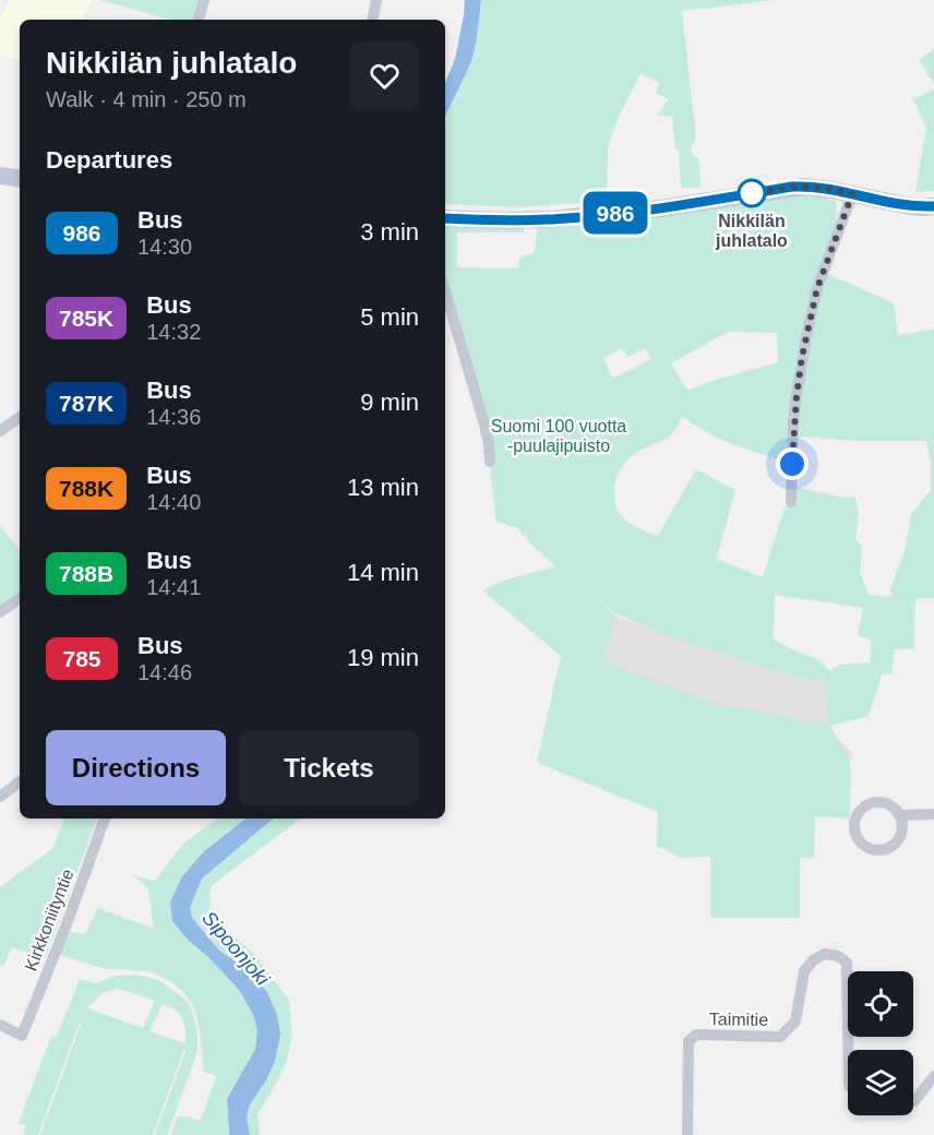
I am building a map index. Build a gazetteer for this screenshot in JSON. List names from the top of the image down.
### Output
{
  "streets": {
    "street": ["Kirkkoniityntie", "Taimitie"]
  },
  "water": ["Sipoonjoki"],
  "parks": ["Suomi 100 vuotta -puulajipuisto"],
  "places": ["Nikkilän juhlatalo"],
  "lines": ["bus line 986"],
  "page": {
    "on_map": "986",
    "heading": [
      ["Nikkilän juhlatalo", "Walk · 4 min · 250 m"],
      "Departures"
    ],
    "list": [
      {
        "mark": "986",
        "name": "Bus",
        "note": "14:30",
        "value": "3 min"
      },
      {
        "mark": "785K",
        "name": "Bus",
        "note": "14:32",
        "value": "5 min"
      },
      {
        "mark": "787K",
        "name": "Bus",
        "note": "14:36",
        "value": "9 min"
      },
      {
        "mark": "788K",
        "name": "Bus",
        "note": "14:40",
        "value": "13 min"
      },
      {
        "mark": "788B",
        "name": "Bus",
        "note": "14:41",
        "value": "14 min"
      },
      {
        "mark": "785",
        "name": "Bus",
        "note": "14:46",
        "value": "19 min"
      }
    ],
    "buttons": ["Directions", "Tickets"]
  }
}
